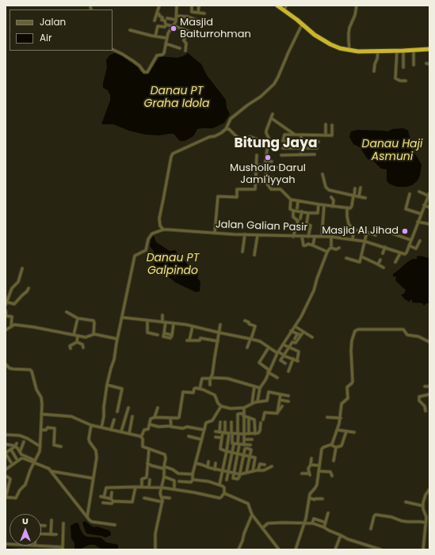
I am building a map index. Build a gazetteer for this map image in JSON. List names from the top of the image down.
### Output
{
  "streets": {
    "street": ["Jalan Galian Pasir"]
  },
  "districts": ["Bitung Jaya"],
  "water": ["Danau PT Graha Idola", "Danau Haji Asmuni", "Danau PT Galpindo"],
  "places": ["Masjid Baiturrohman", "Musholla Darul Jami'iyyah", "Masjid Al Jihad"],
  "legend": ["Jalan", "Air"],
  "north": "top"
}
